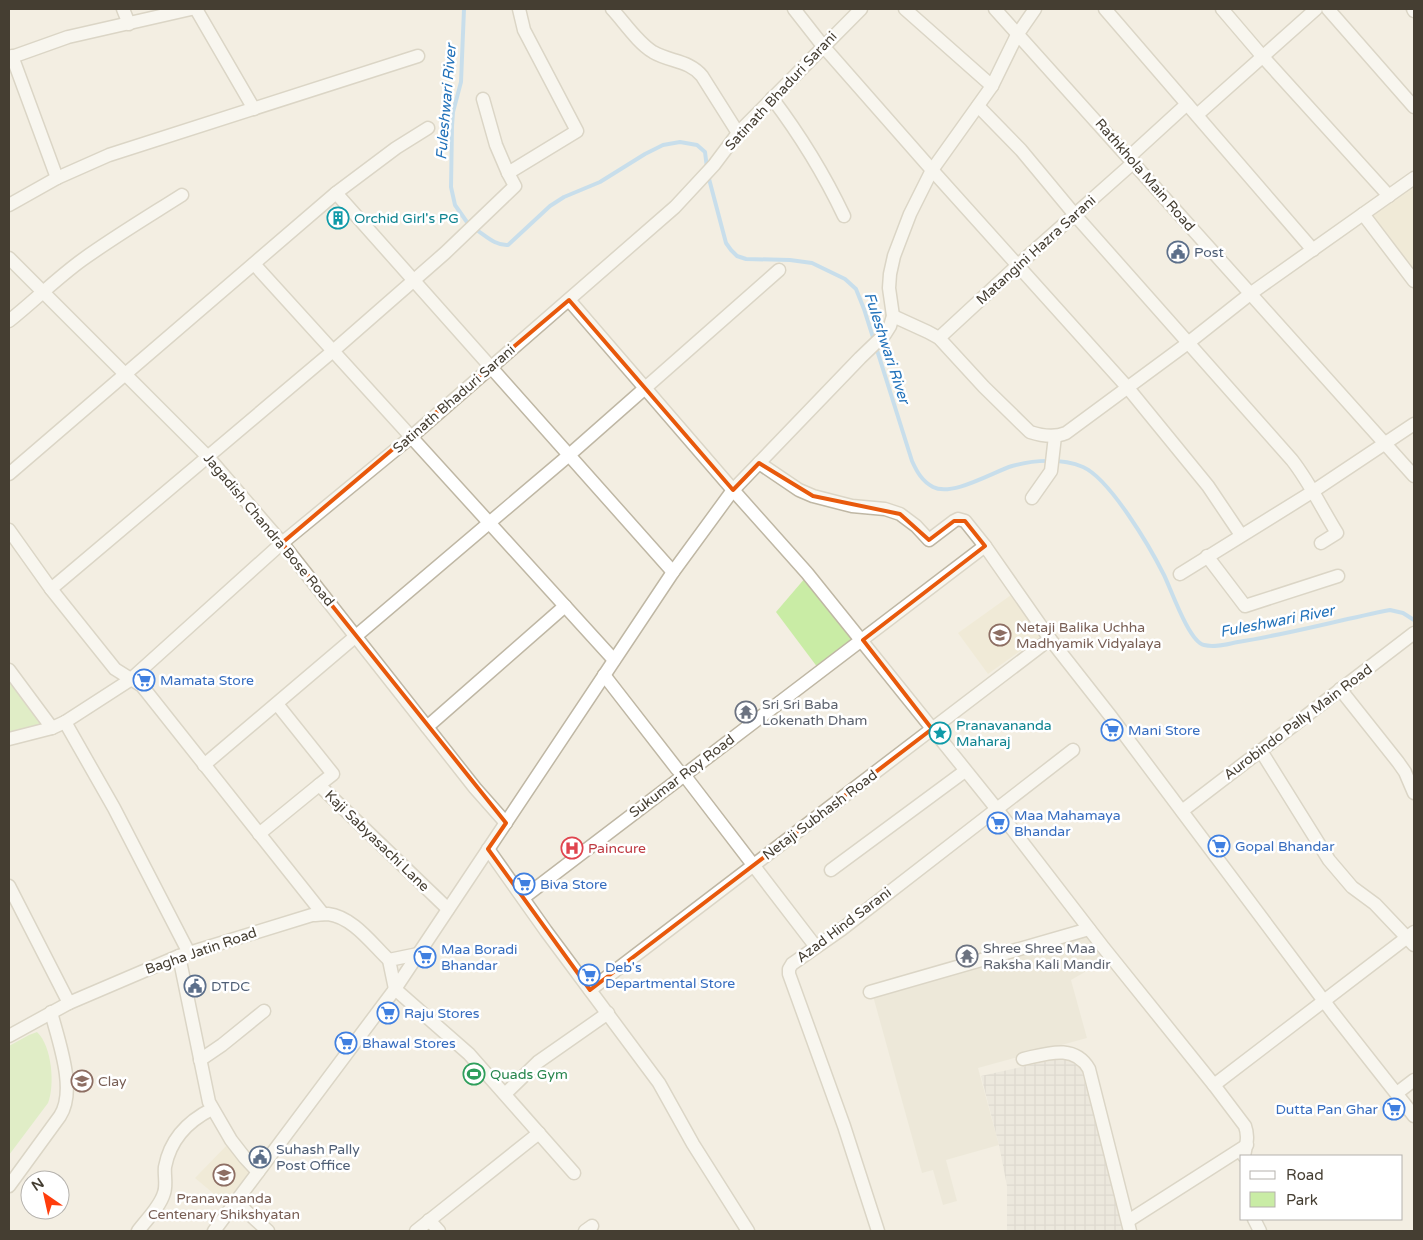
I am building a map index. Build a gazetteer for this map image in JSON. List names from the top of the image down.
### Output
{
  "streets": {
    "street": [
      "Satinath Bhaduri Sarani",
      "Rathkhola Main Road",
      "Matangini Hazra Sarani",
      "Jagadish Chandra Bose Road",
      "Aurobindo Pally Main Road",
      "Sukumar Roy Road",
      "Netaji Subhash Road",
      "Kaji Sabyasachi Lane",
      "Azad Hind Sarani",
      "Bagha Jatin Road"
    ]
  },
  "crossings": [
    ["Satinath Bhaduri Sarani", "Jagadish Chandra Bose Road"],
    ["Rathkhola Main Road", "Matangini Hazra Sarani"]
  ],
  "water": ["Fuleshwari River"],
  "places": {
    "building": ["Orchid Girl's PG"],
    "public building": ["Post", "DTDC", "Suhash Pally Post Office"],
    "school or university": ["Netaji Balika Uchha Madhyamik Vidyalaya", "Clay", "Pranavananda Centenary Shikshyatan"],
    "supermarket": [
      "Mamata Store",
      "Mani Store",
      "Maa Mahamaya Bhandar",
      "Gopal Bhandar",
      "Biva Store",
      "Maa Boradi Bhandar",
      "Deb's Departmental Store",
      "Raju Stores",
      "Bhawal Stores",
      "Dutta Pan Ghar"
    ],
    "temple": ["Sri Sri Baba Lokenath Dham", "Shree Shree Maa Raksha Kali Mandir"],
    "place": ["Pranavananda Maharaj"],
    "hospital": ["Paincure"],
    "sports": ["Quads Gym"]
  },
  "legend": ["Road", "Park"],
  "north": "top left"
}
